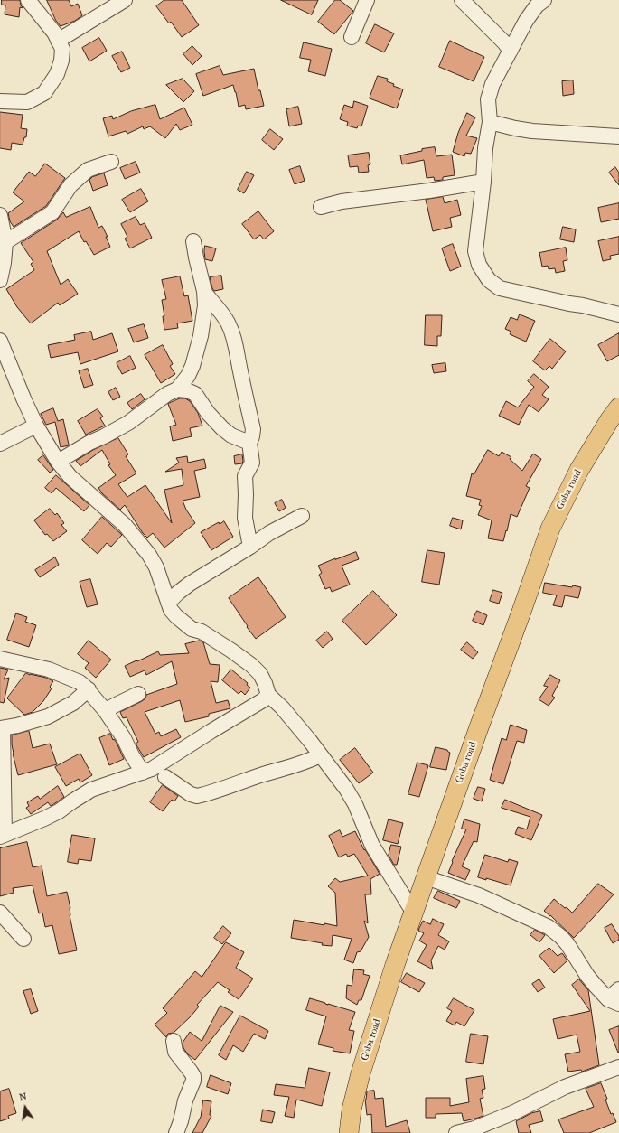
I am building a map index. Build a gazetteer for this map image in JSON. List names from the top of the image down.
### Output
{
  "streets": {
    "main road": ["Goba road"]
  },
  "north": "top"
}
